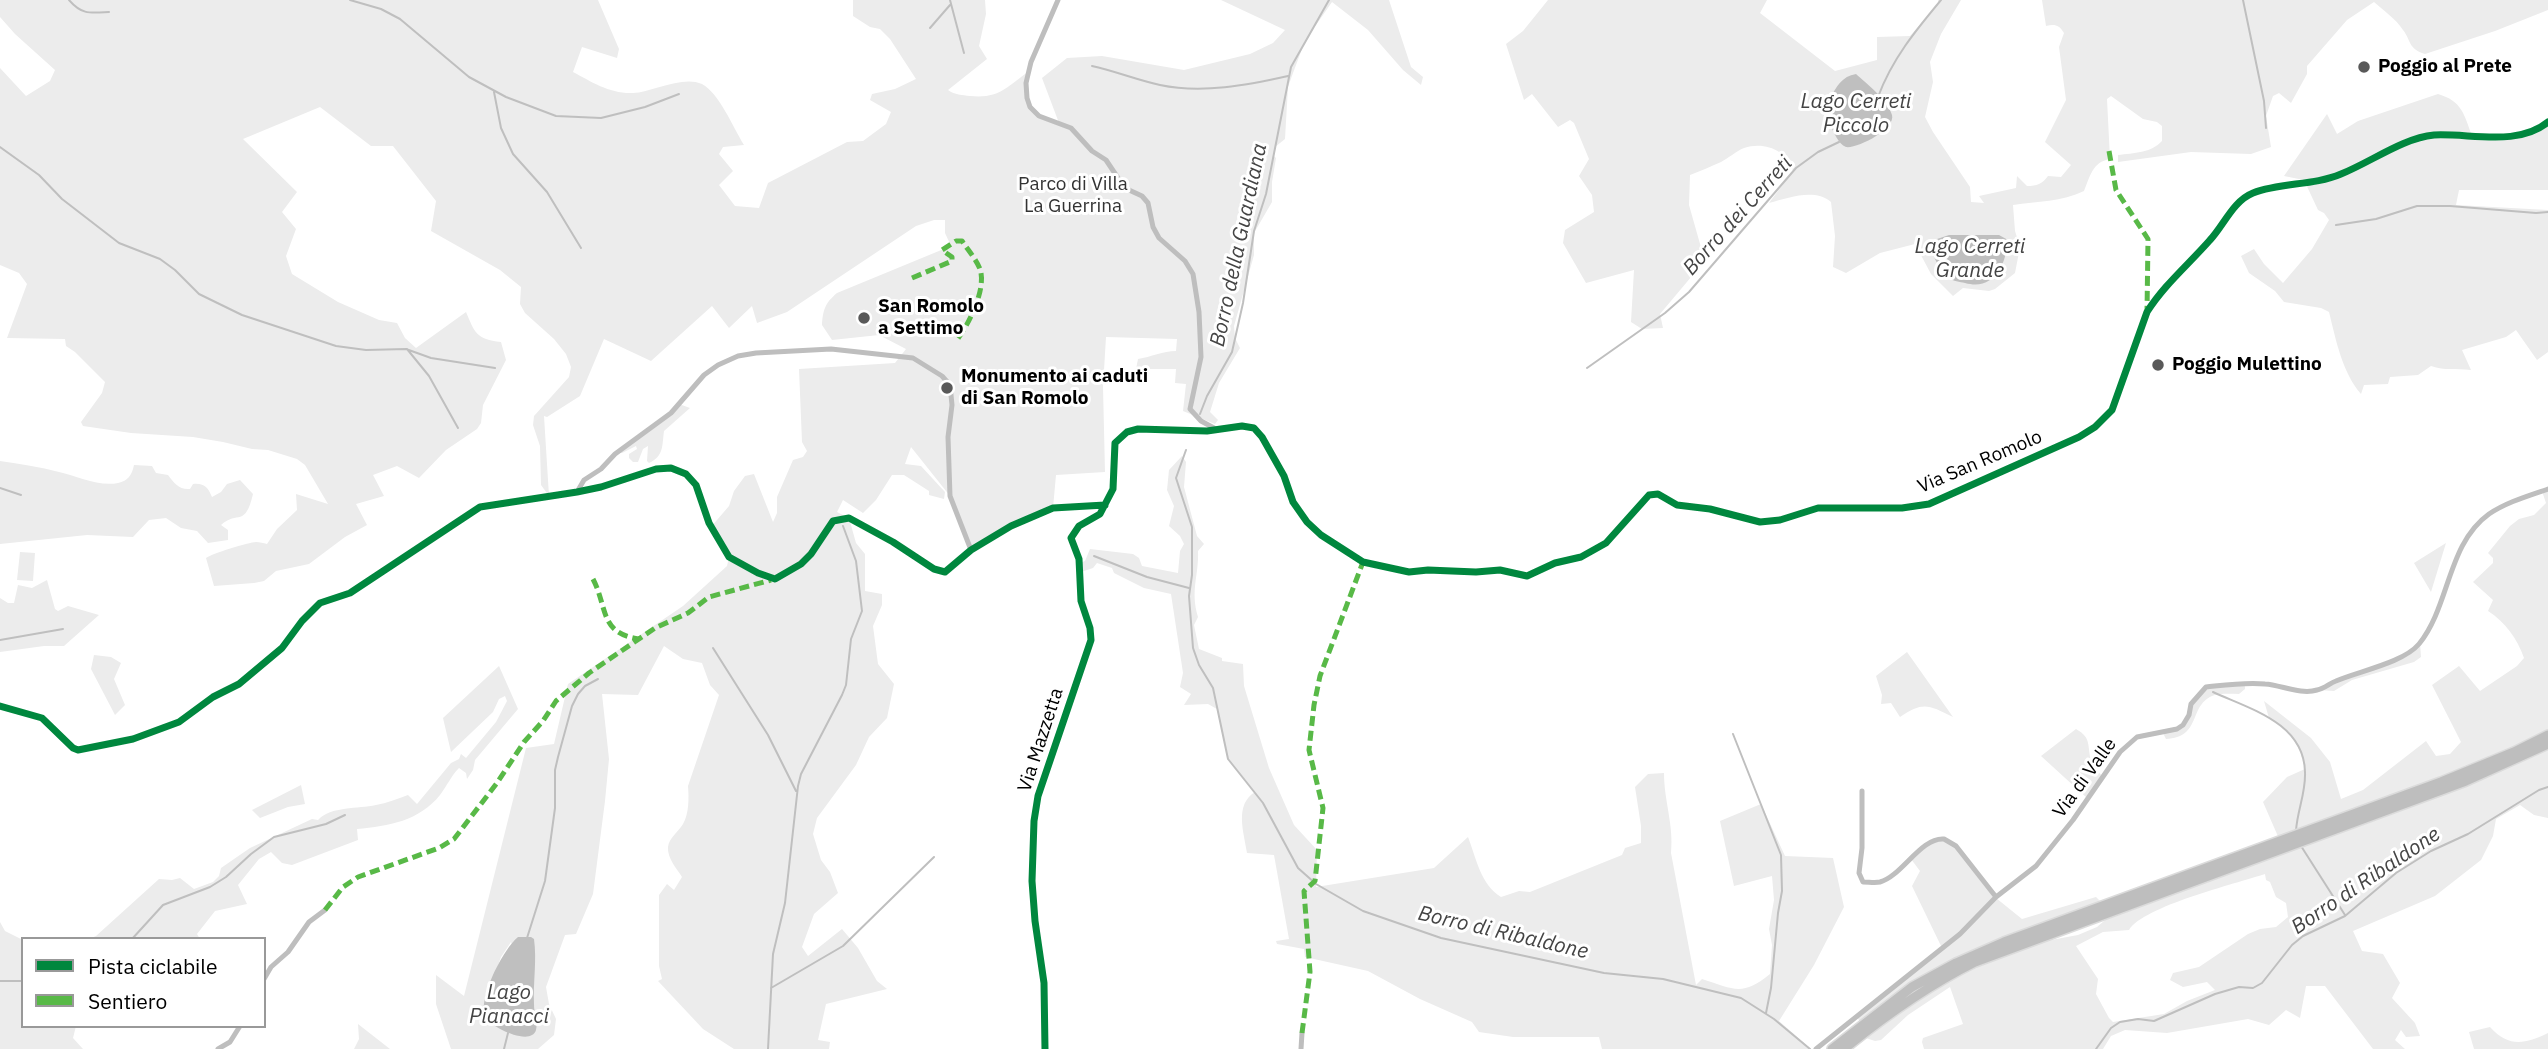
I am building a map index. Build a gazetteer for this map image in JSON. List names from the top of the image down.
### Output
{
  "streets": {
    "street": ["Via San Romolo", "Via Mazzetta", "Via di Valle"]
  },
  "crossings": [
    ["Via San Romolo", "Via Mazzetta"]
  ],
  "water": [
    "Lago Cerreti Piccolo",
    "Borro dei Cerreti",
    "Borro della Guardiana",
    "Lago Cerreti Grande",
    "Borro di Ribaldone",
    "Lago Pianacci"
  ],
  "parks": ["Parco di Villa La Guerrina"],
  "places": [
    "Poggio al Prete",
    "San Romolo a Settimo",
    "Poggio Mulettino",
    "Monumento ai caduti di San Romolo"
  ],
  "legend": ["Pista ciclabile", "Sentiero"]
}
